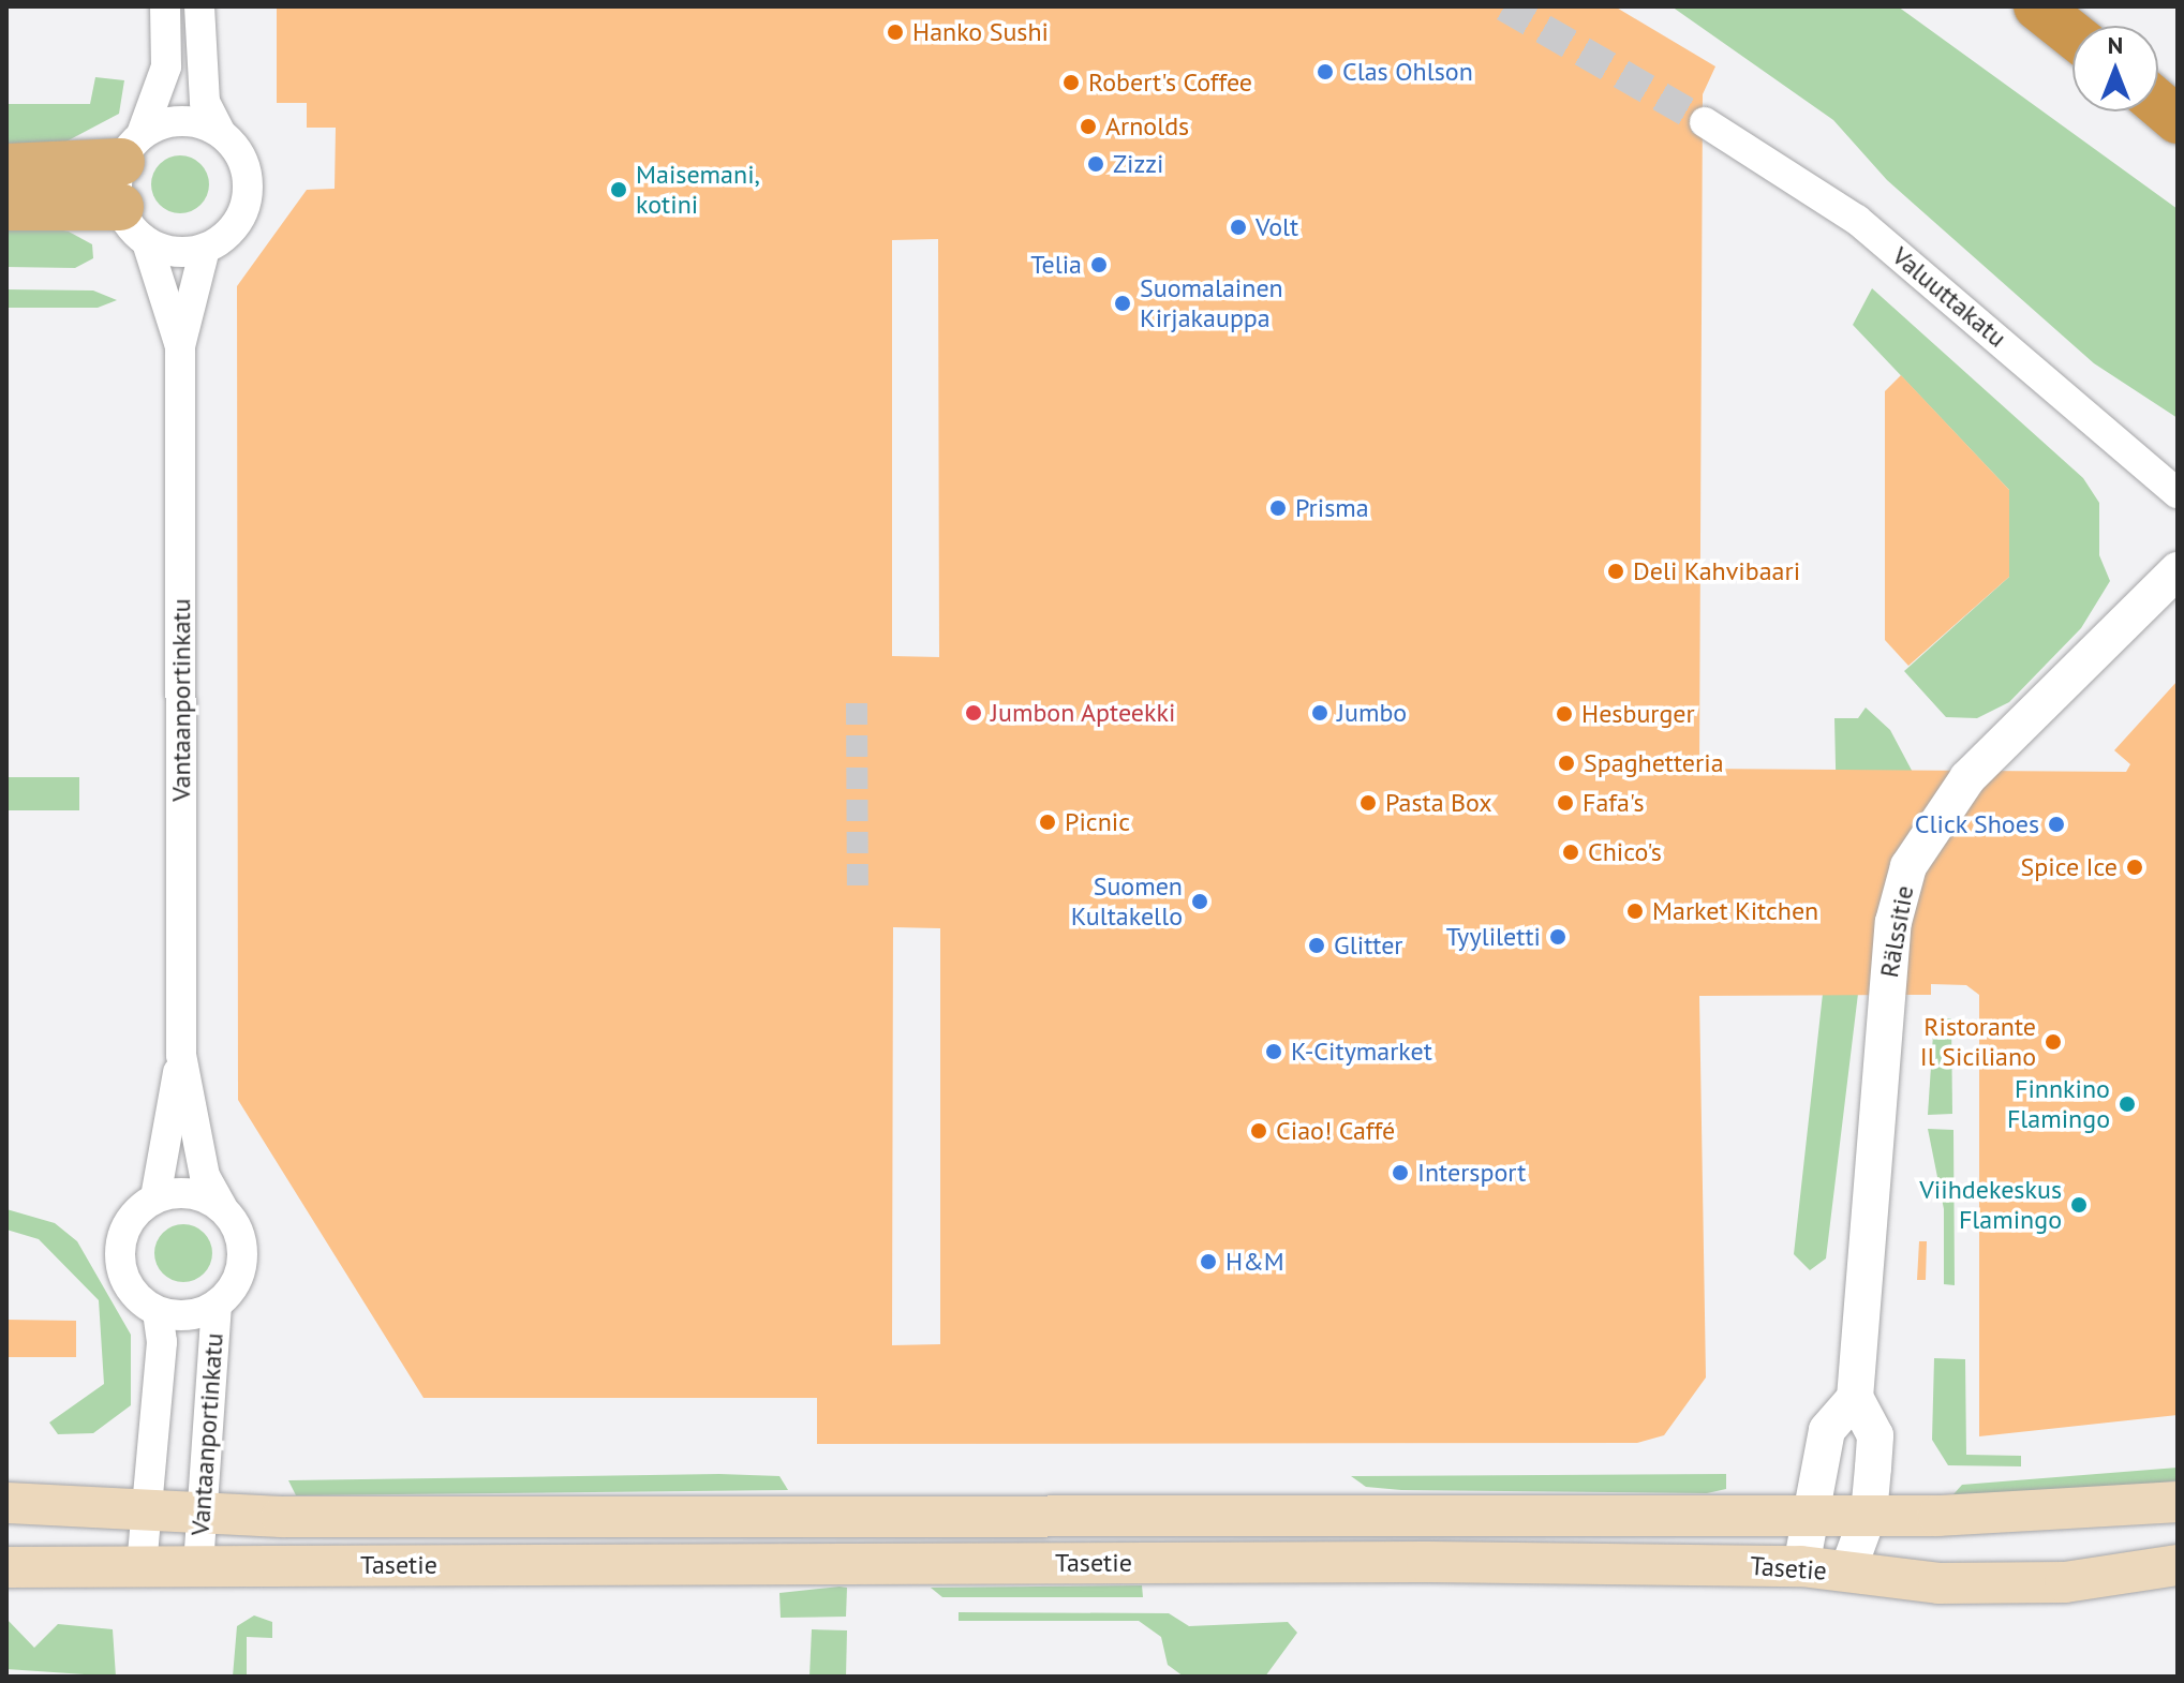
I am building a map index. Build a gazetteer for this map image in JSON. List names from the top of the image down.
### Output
{
  "streets": {
    "main road": ["Tasetie"],
    "street": ["Valuuttakatu", "Vantaanportinkatu", "Rälssitie"]
  },
  "crossings": [
    ["Vantaanportinkatu", "Tasetie"]
  ],
  "places": [
    "Hanko Sushi",
    "Clas Ohlson",
    "Robert's Coffee",
    "Arnolds",
    "Zizzi",
    "Maisemani, kotini",
    "Volt",
    "Telia",
    "Suomalainen Kirjakauppa",
    "Prisma",
    "Deli Kahvibaari",
    "Jumbon Apteekki",
    "Jumbo",
    "Hesburger",
    "Spaghetteria",
    "Pasta Box",
    "Fafa's",
    "Picnic",
    "Click Shoes",
    "Chico's",
    "Spice Ice",
    "Suomen Kultakello",
    "Market Kitchen",
    "Tyyliletti",
    "Glitter",
    "Ristorante Il Siciliano",
    "K-Citymarket",
    "Finnkino Flamingo",
    "Ciao! Caffé",
    "Intersport",
    "Viihdekeskus Flamingo",
    "H&M"
  ],
  "north": "top"
}
